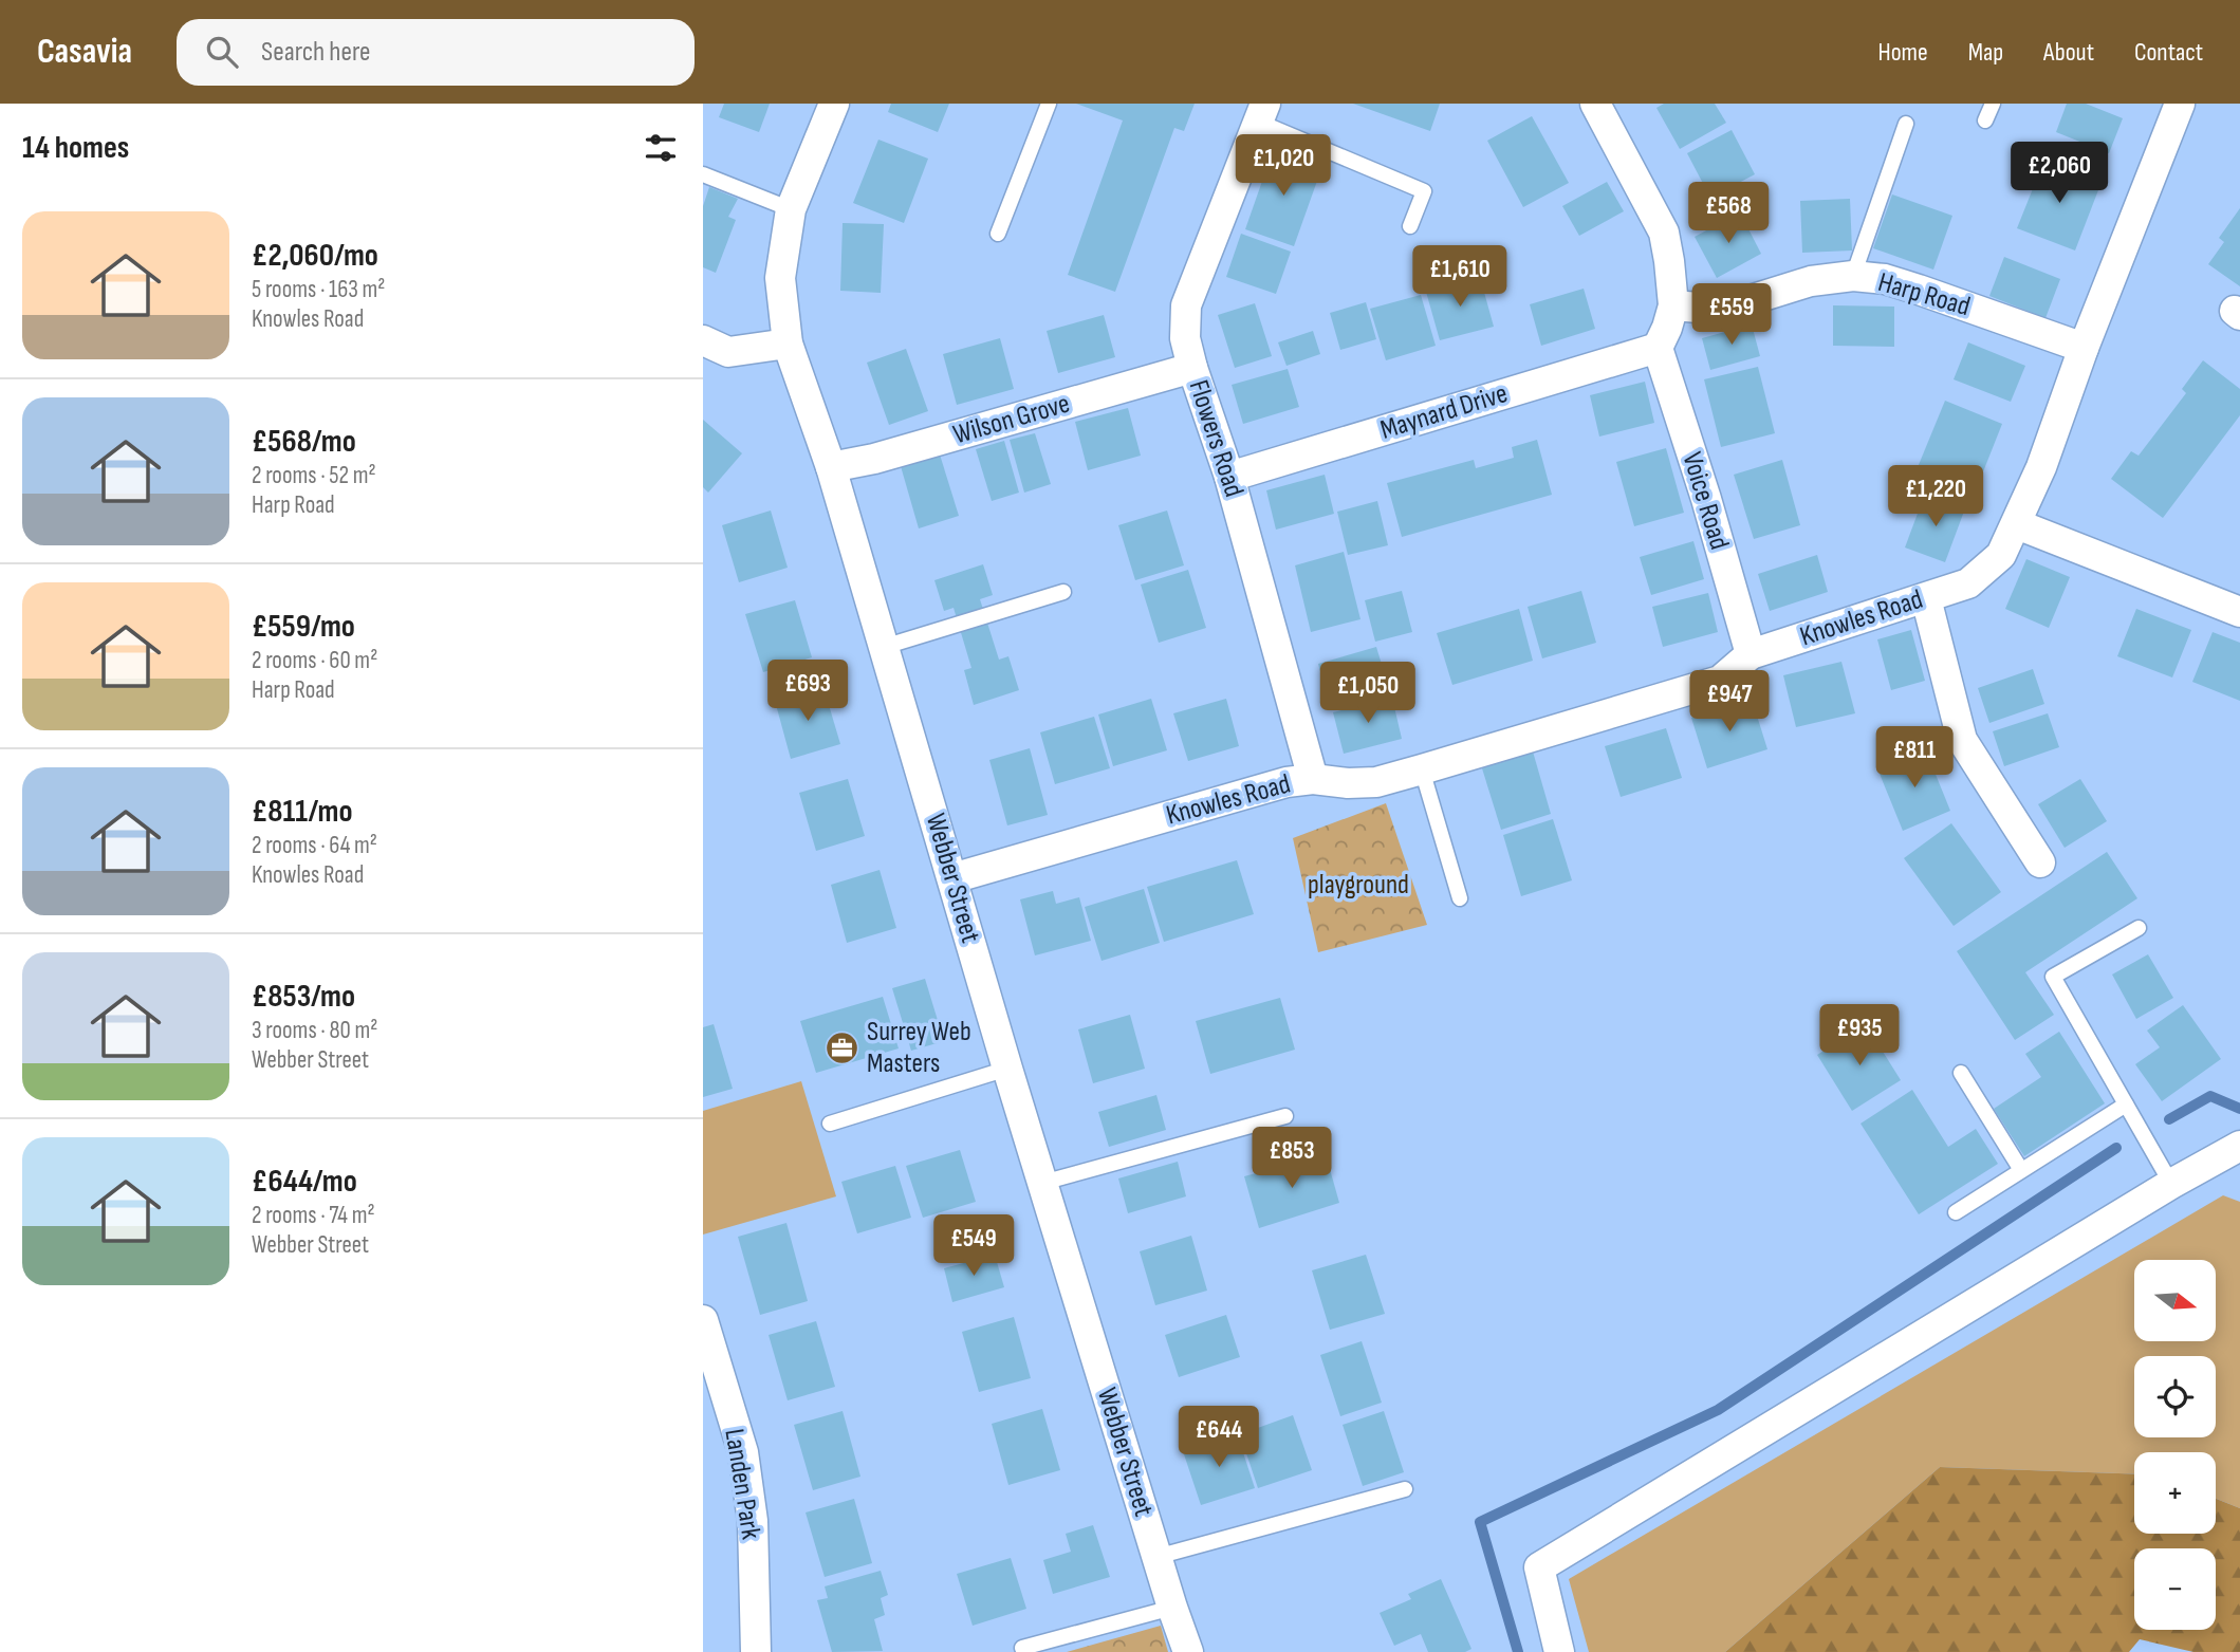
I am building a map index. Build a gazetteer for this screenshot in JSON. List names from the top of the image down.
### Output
{
  "streets": {
    "street": [
      "Harp Road",
      "Maynard Drive",
      "Wilson Grove",
      "Flowers Road",
      "Voice Road",
      "Knowles Road",
      "Webber Street",
      "Landen Park"
    ]
  },
  "crossings": [
    ["Harp Road", "Knowles Road"],
    ["Maynard Drive", "Flowers Road"],
    ["Maynard Drive", "Voice Road"],
    ["Wilson Grove", "Flowers Road"],
    ["Wilson Grove", "Webber Street"],
    ["Flowers Road", "Knowles Road"],
    ["Voice Road", "Knowles Road"],
    ["Knowles Road", "Webber Street"]
  ],
  "parks": ["playground"],
  "places": {
    "office": ["Surrey Web Masters"]
  },
  "north": "right",
  "page": {
    "header": "Casavia",
    "search": "Search here",
    "nav": [
      "Home",
      "Map",
      "About",
      "Contact"
    ],
    "heading": "14 homes",
    "price": [
      "£1,020",
      "£2,060",
      "£568",
      "£1,610",
      "£559",
      "£1,220",
      "£693",
      "£1,050",
      "£947",
      "£811",
      "£935",
      "£853",
      "£549",
      "£644"
    ],
    "list": [
      {
        "name": "£2,060/mo",
        "note": "5 rooms · 163 m² · Knowles Road"
      },
      {
        "name": "£568/mo",
        "note": "2 rooms · 52 m² · Harp Road"
      },
      {
        "name": "£559/mo",
        "note": "2 rooms · 60 m² · Harp Road"
      },
      {
        "name": "£811/mo",
        "note": "2 rooms · 64 m² · Knowles Road"
      },
      {
        "name": "£853/mo",
        "note": "3 rooms · 80 m² · Webber Street"
      },
      {
        "name": "£644/mo",
        "note": "2 rooms · 74 m² · Webber Street"
      }
    ],
    "map_buttons": ["+", "−"]
  }
}
